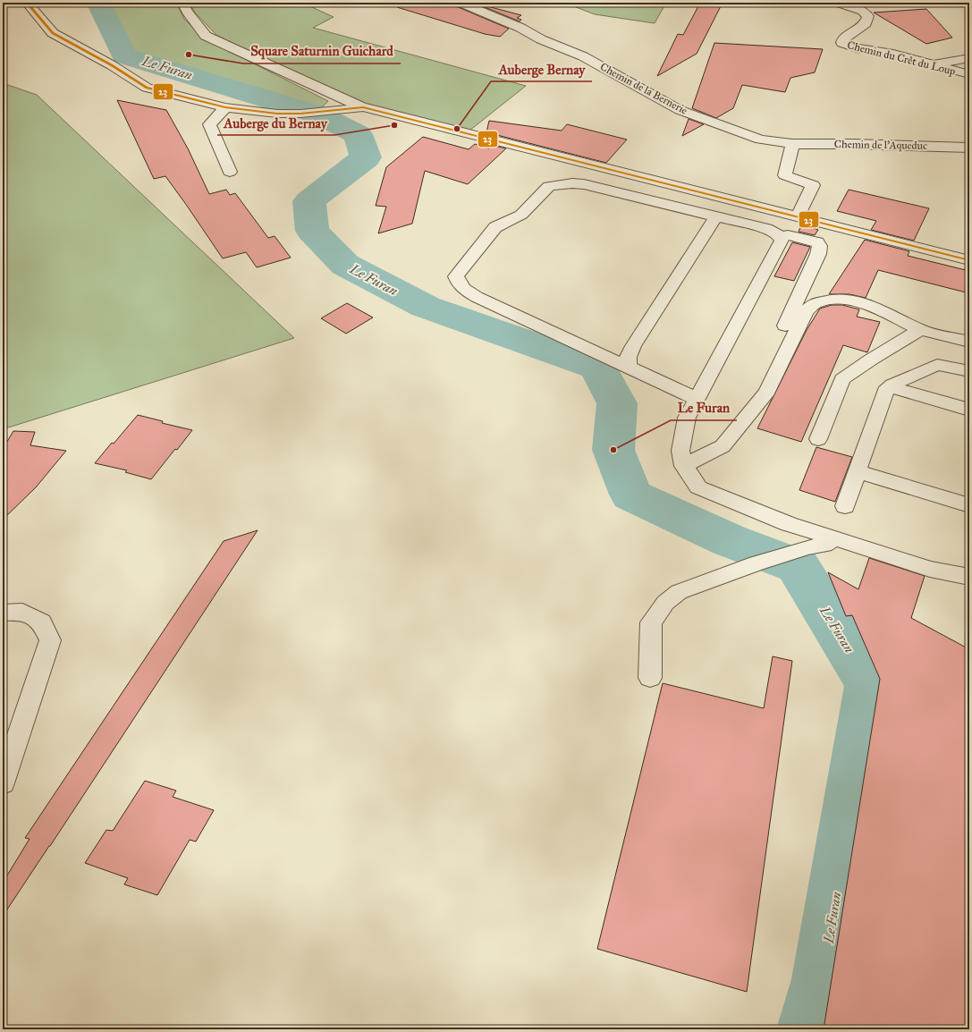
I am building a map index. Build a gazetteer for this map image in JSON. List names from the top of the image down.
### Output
{
  "streets": {
    "street": ["Chemin du Crêt du Loup", "Chemin de la Bernerie", "Chemin de l'Aqueduc"]
  },
  "crossings": [
    ["Chemin de la Bernerie", "Chemin de l'Aqueduc"]
  ],
  "water": ["Le Furan"],
  "places": [
    "Square Saturnin Guichard",
    "Auberge du Bernay",
    "Auberge Bernay",
    "Le Furan"
  ],
  "lines": ["transit line 23"]
}
